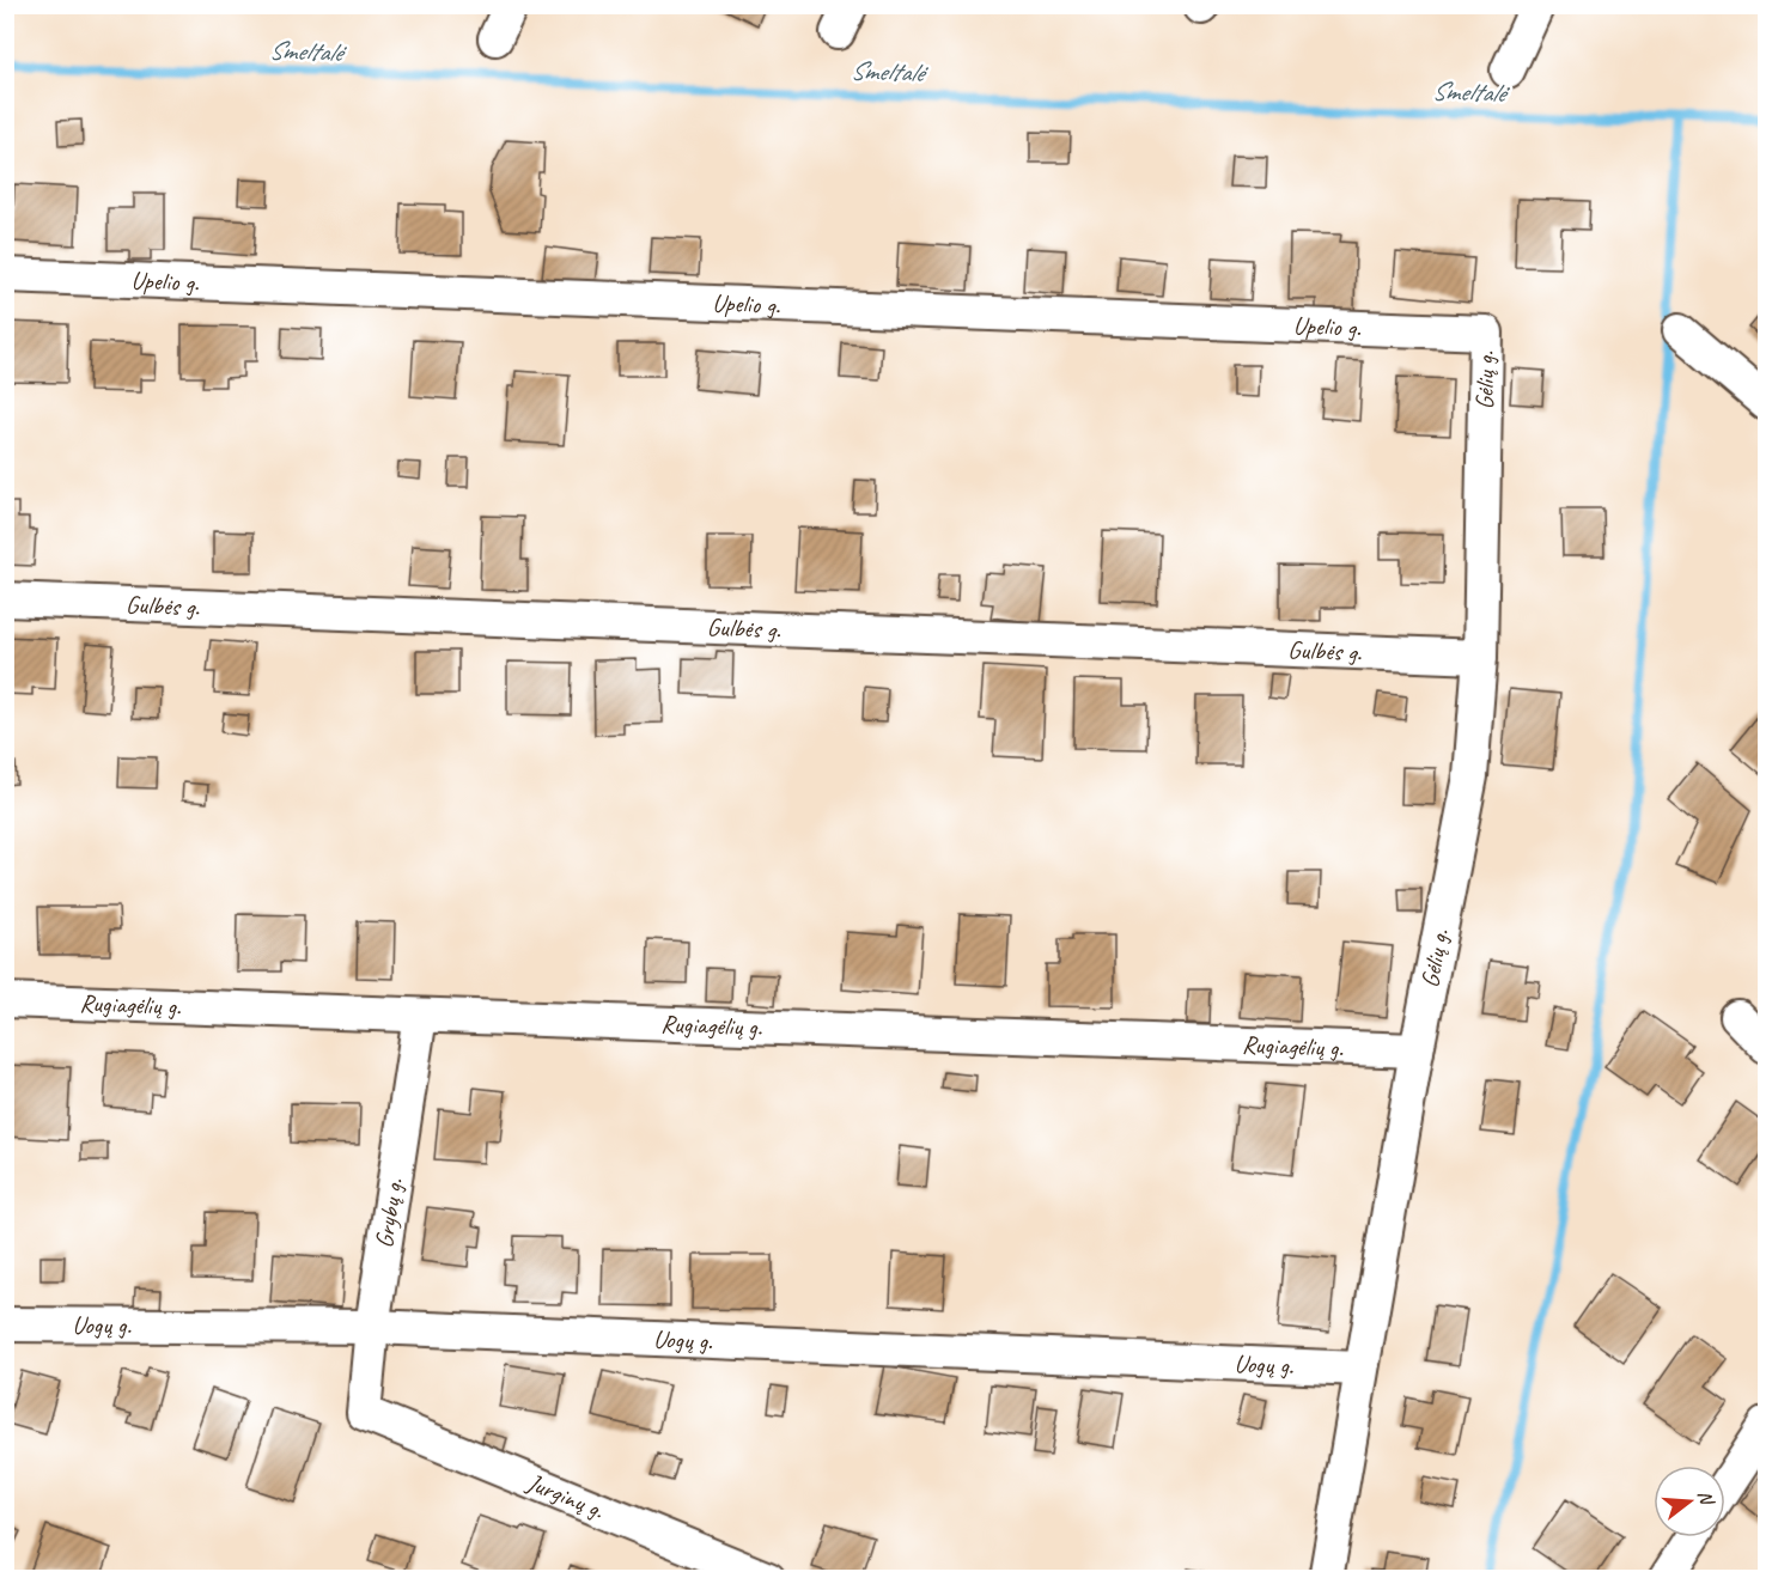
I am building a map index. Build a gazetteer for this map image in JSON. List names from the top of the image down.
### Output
{
  "streets": {
    "street": [
      "Upelio g.",
      "Gėlių g.",
      "Gulbės g.",
      "Rugiagėlių g.",
      "Grybų g.",
      "Uogų g.",
      "Jurginų g."
    ]
  },
  "crossings": [
    ["Upelio g.", "Gėlių g."],
    ["Gėlių g.", "Gulbės g."],
    ["Gėlių g.", "Rugiagėlių g."],
    ["Gėlių g.", "Uogų g."],
    ["Rugiagėlių g.", "Grybų g."],
    ["Grybų g.", "Uogų g."],
    ["Grybų g.", "Jurginų g."]
  ],
  "water": ["Smeltalė"],
  "north": "right"
}
